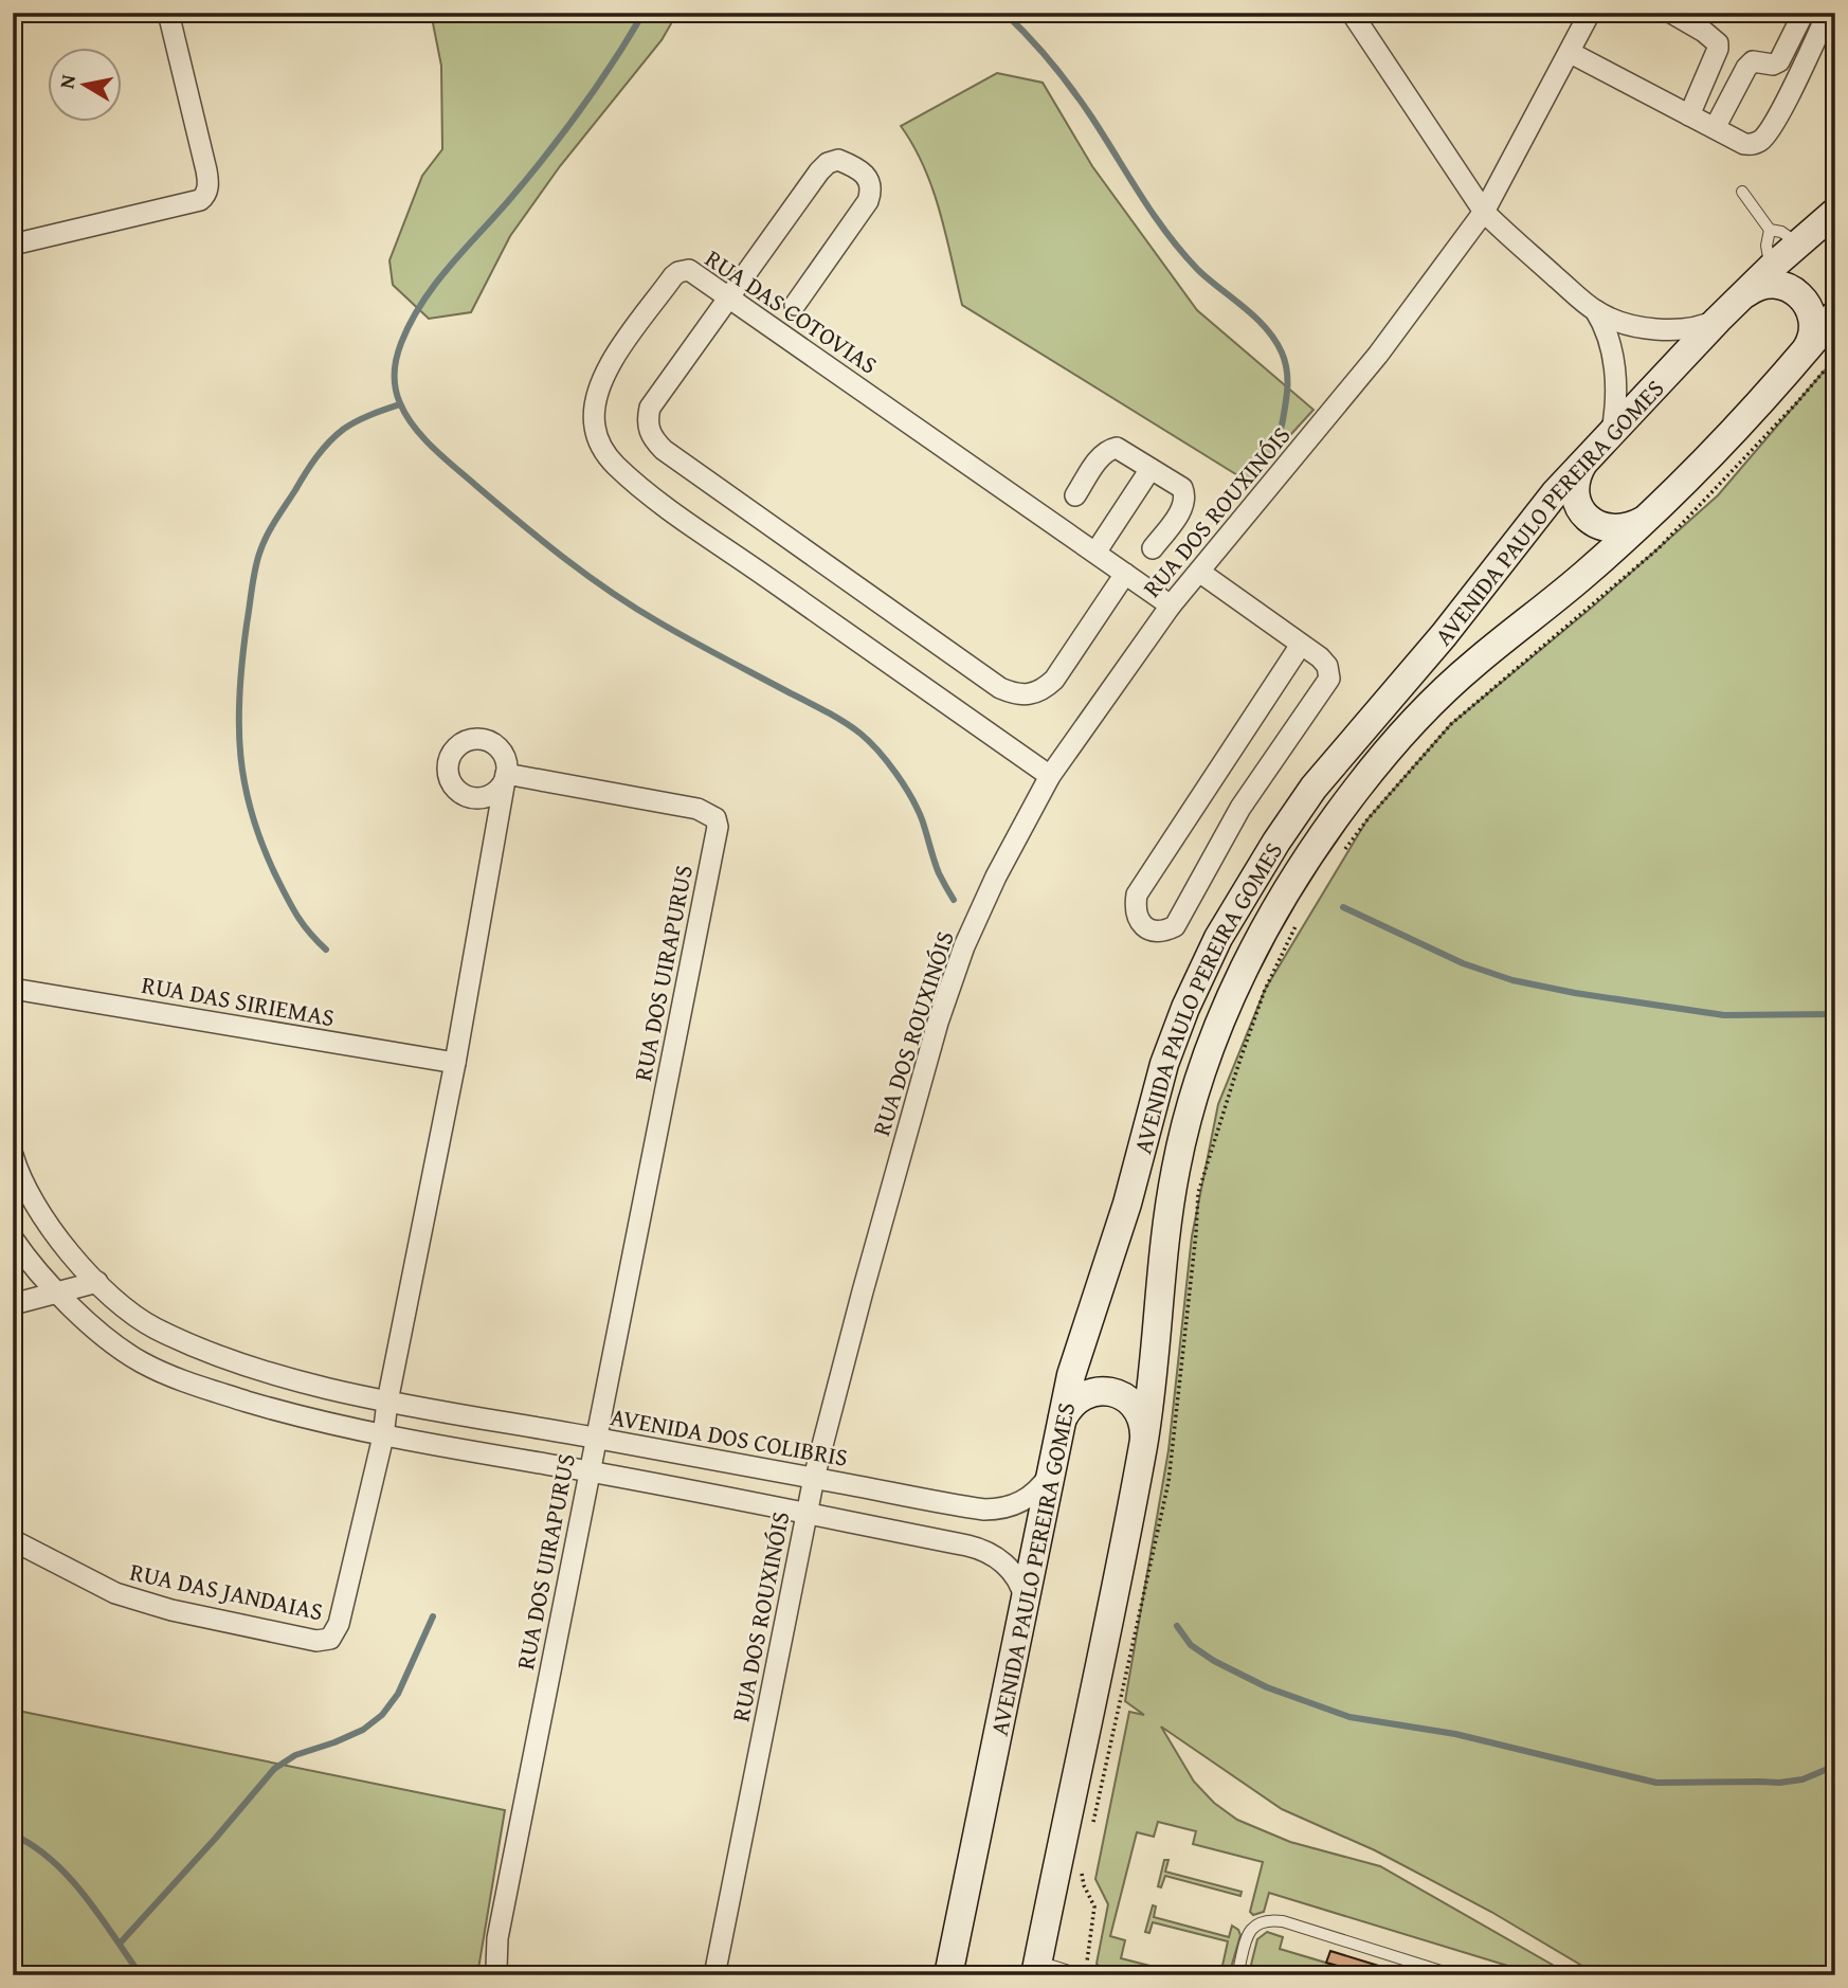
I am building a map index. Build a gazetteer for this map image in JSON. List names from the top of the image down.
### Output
{
  "streets": {
    "main road": ["AVENIDA PAULO PEREIRA GOMES"],
    "street": [
      "RUA DAS COTOVIAS",
      "RUA DOS ROUXINÓIS",
      "RUA DOS UIRAPURUS",
      "RUA DAS SIRIEMAS",
      "AVENIDA DOS COLIBRIS",
      "RUA DAS JANDAIAS"
    ]
  },
  "crossings": [
    ["RUA DAS COTOVIAS", "RUA DOS ROUXINÓIS"],
    ["RUA DOS ROUXINÓIS", "AVENIDA DOS COLIBRIS"],
    ["AVENIDA PAULO PEREIRA GOMES", "AVENIDA DOS COLIBRIS"],
    ["RUA DOS UIRAPURUS", "RUA DAS SIRIEMAS"],
    ["RUA DOS UIRAPURUS", "AVENIDA DOS COLIBRIS"],
    ["RUA DOS UIRAPURUS", "RUA DAS JANDAIAS"],
    ["AVENIDA DOS COLIBRIS", "RUA DAS JANDAIAS"]
  ],
  "north": "left"
}
